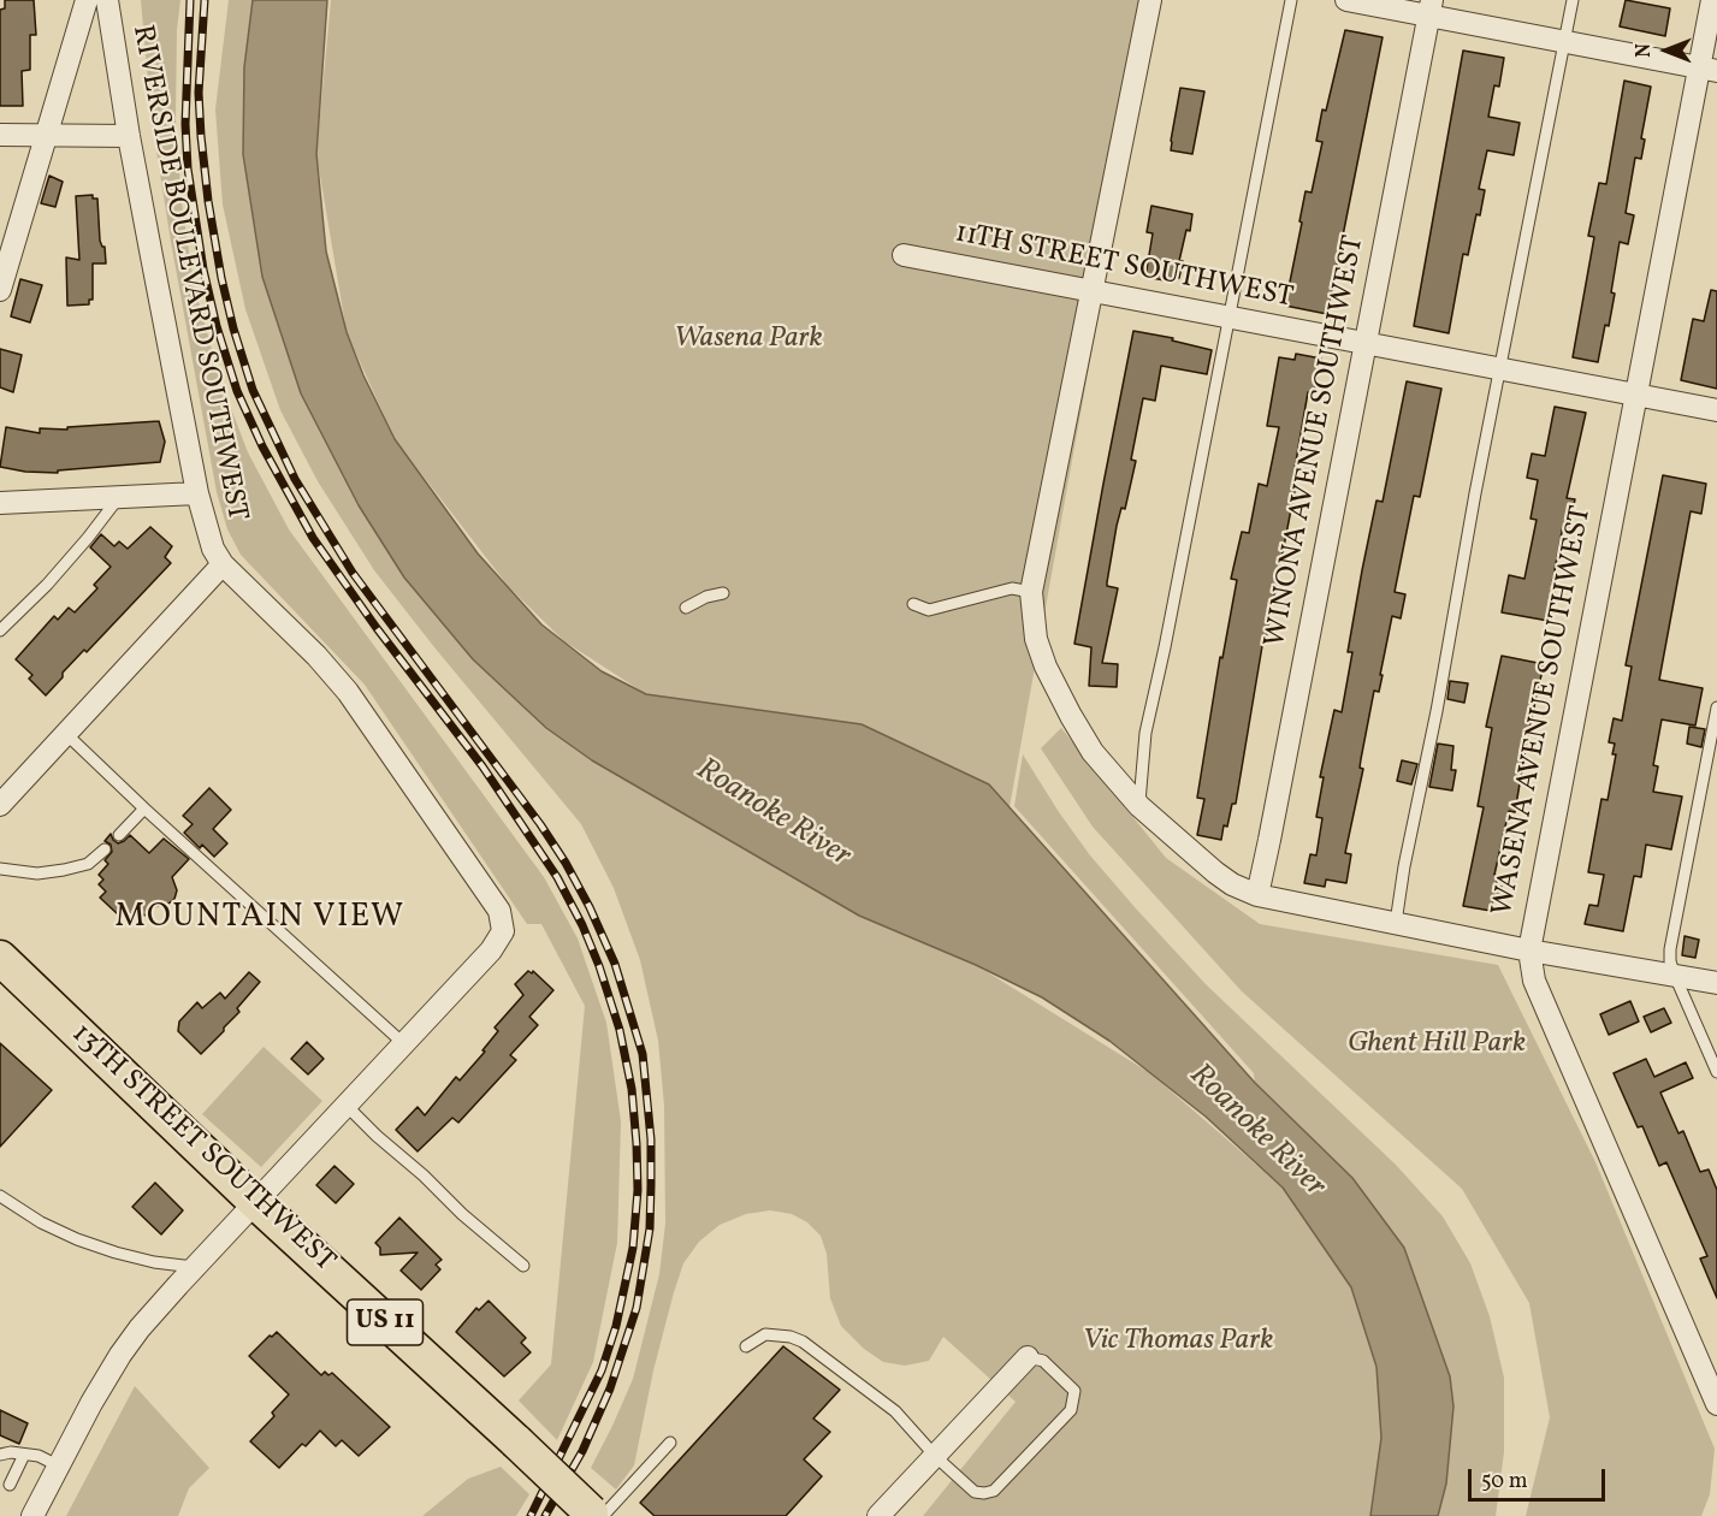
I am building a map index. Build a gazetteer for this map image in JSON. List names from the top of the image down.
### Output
{
  "streets": {
    "main road": ["13TH STREET SOUTHWEST", "US 11"],
    "street": [
      "11TH STREET SOUTHWEST",
      "RIVERSIDE BOULEVARD SOUTHWEST",
      "WINONA AVENUE SOUTHWEST",
      "WASENA AVENUE SOUTHWEST"
    ]
  },
  "crossings": [
    ["11TH STREET SOUTHWEST", "WINONA AVENUE SOUTHWEST"],
    ["11TH STREET SOUTHWEST", "WASENA AVENUE SOUTHWEST"]
  ],
  "districts": ["MOUNTAIN VIEW"],
  "water": ["Roanoke River"],
  "parks": ["Wasena Park", "Ghent Hill Park", "Vic Thomas Park"],
  "scale_bar": "50 m",
  "north": "left"
}
